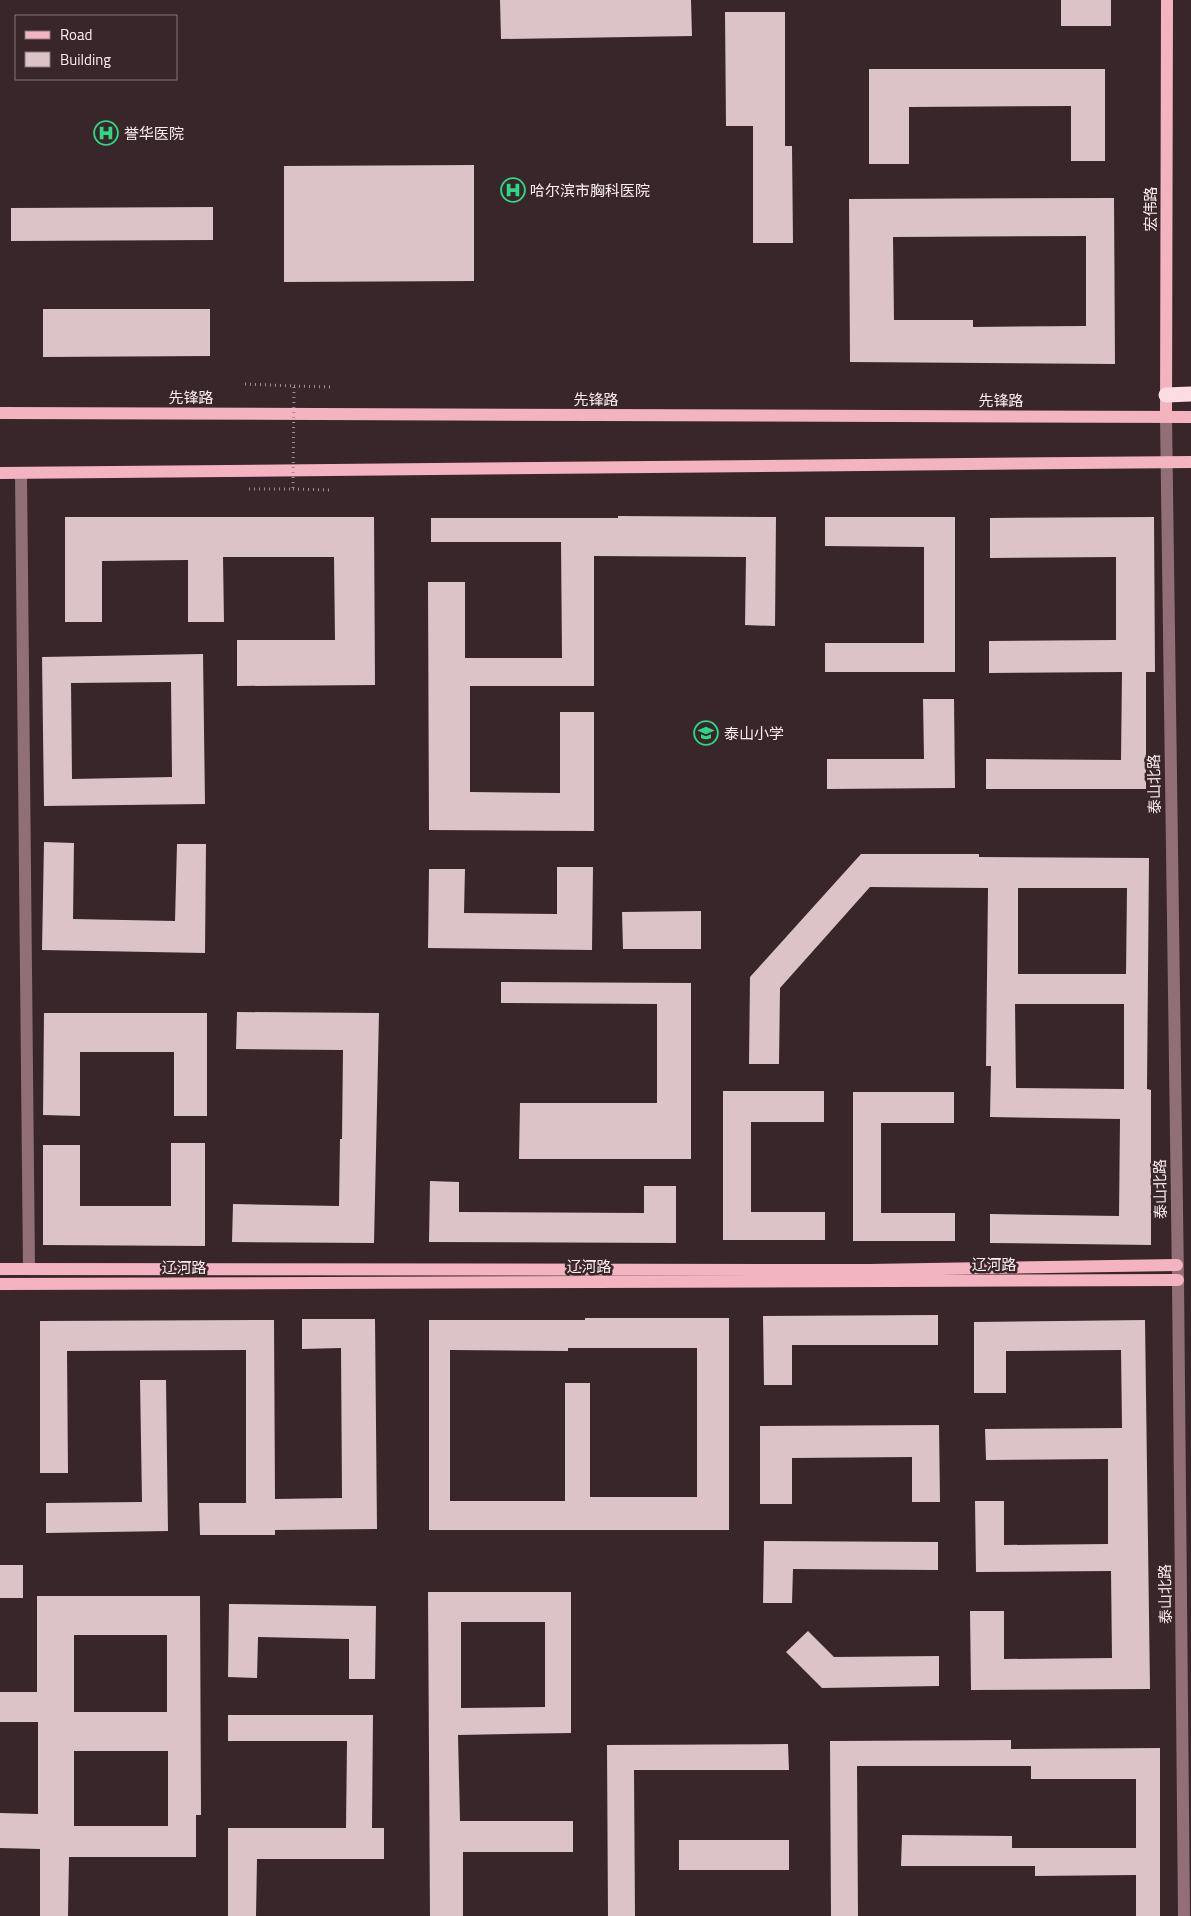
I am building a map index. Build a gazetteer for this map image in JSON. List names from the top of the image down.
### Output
{
  "streets": {
    "main road": ["宏伟路", "先锋路", "辽河路"],
    "street": ["泰山北路"]
  },
  "crossings": [
    ["宏伟路", "先锋路"],
    ["宏伟路", "泰山北路"],
    ["先锋路", "泰山北路"],
    ["泰山北路", "辽河路"]
  ],
  "places": {
    "hospital": ["誉华医院", "哈尔滨市胸科医院"],
    "school or university": ["泰山小学"]
  },
  "legend": ["Road", "Building"]
}
